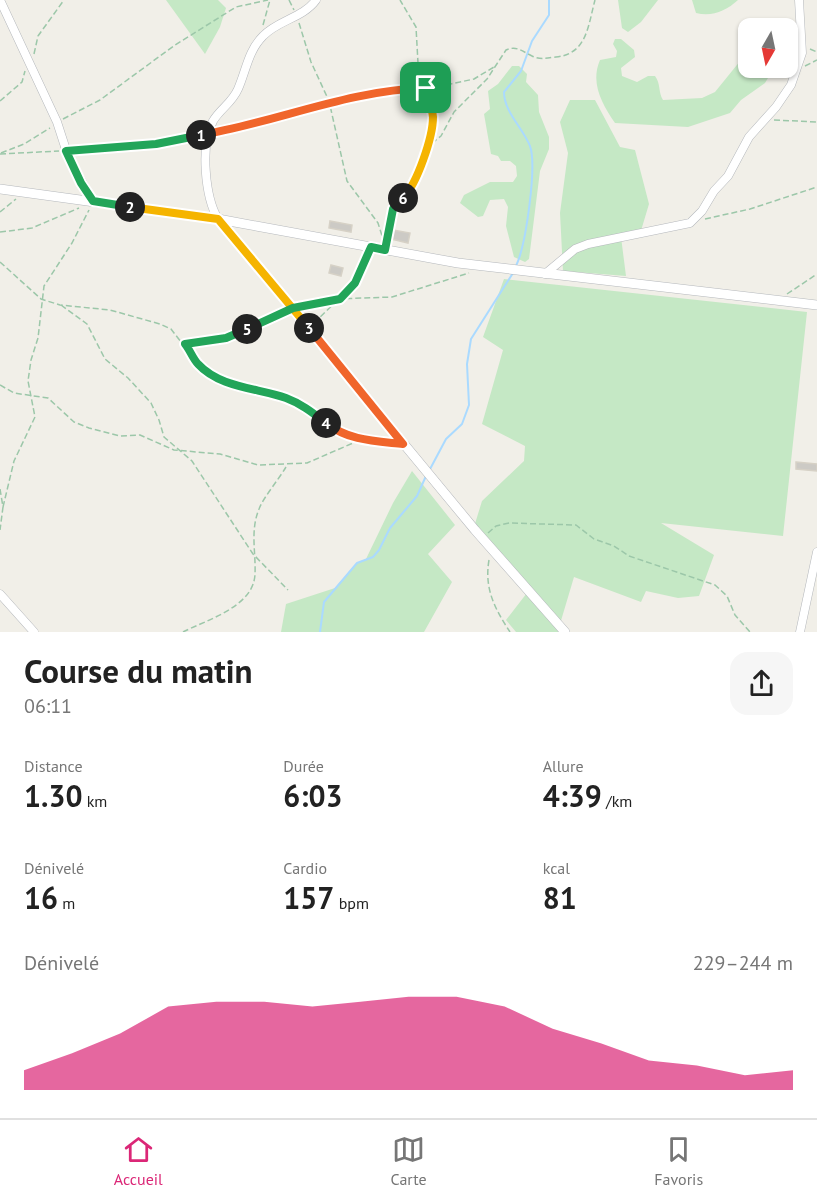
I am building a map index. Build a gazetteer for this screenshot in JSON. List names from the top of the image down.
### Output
{
  "north": "bottom",
  "page": {
    "pins": [
      "1",
      "6",
      "2",
      "3",
      "5",
      "4"
    ],
    "heading": ["Course du matin", "06:11"],
    "stats": [
      ["Distance", "1.30 km"],
      ["Durée", "6:03"],
      ["Allure", "4:39 /km"],
      ["Dénivelé", "16 m"],
      ["Cardio", "157 bpm"],
      ["kcal", "81"]
    ],
    "chart": ["Dénivelé", "229–244 m"],
    "tabs": ["Accueil", "Carte", "Favoris"]
  }
}
